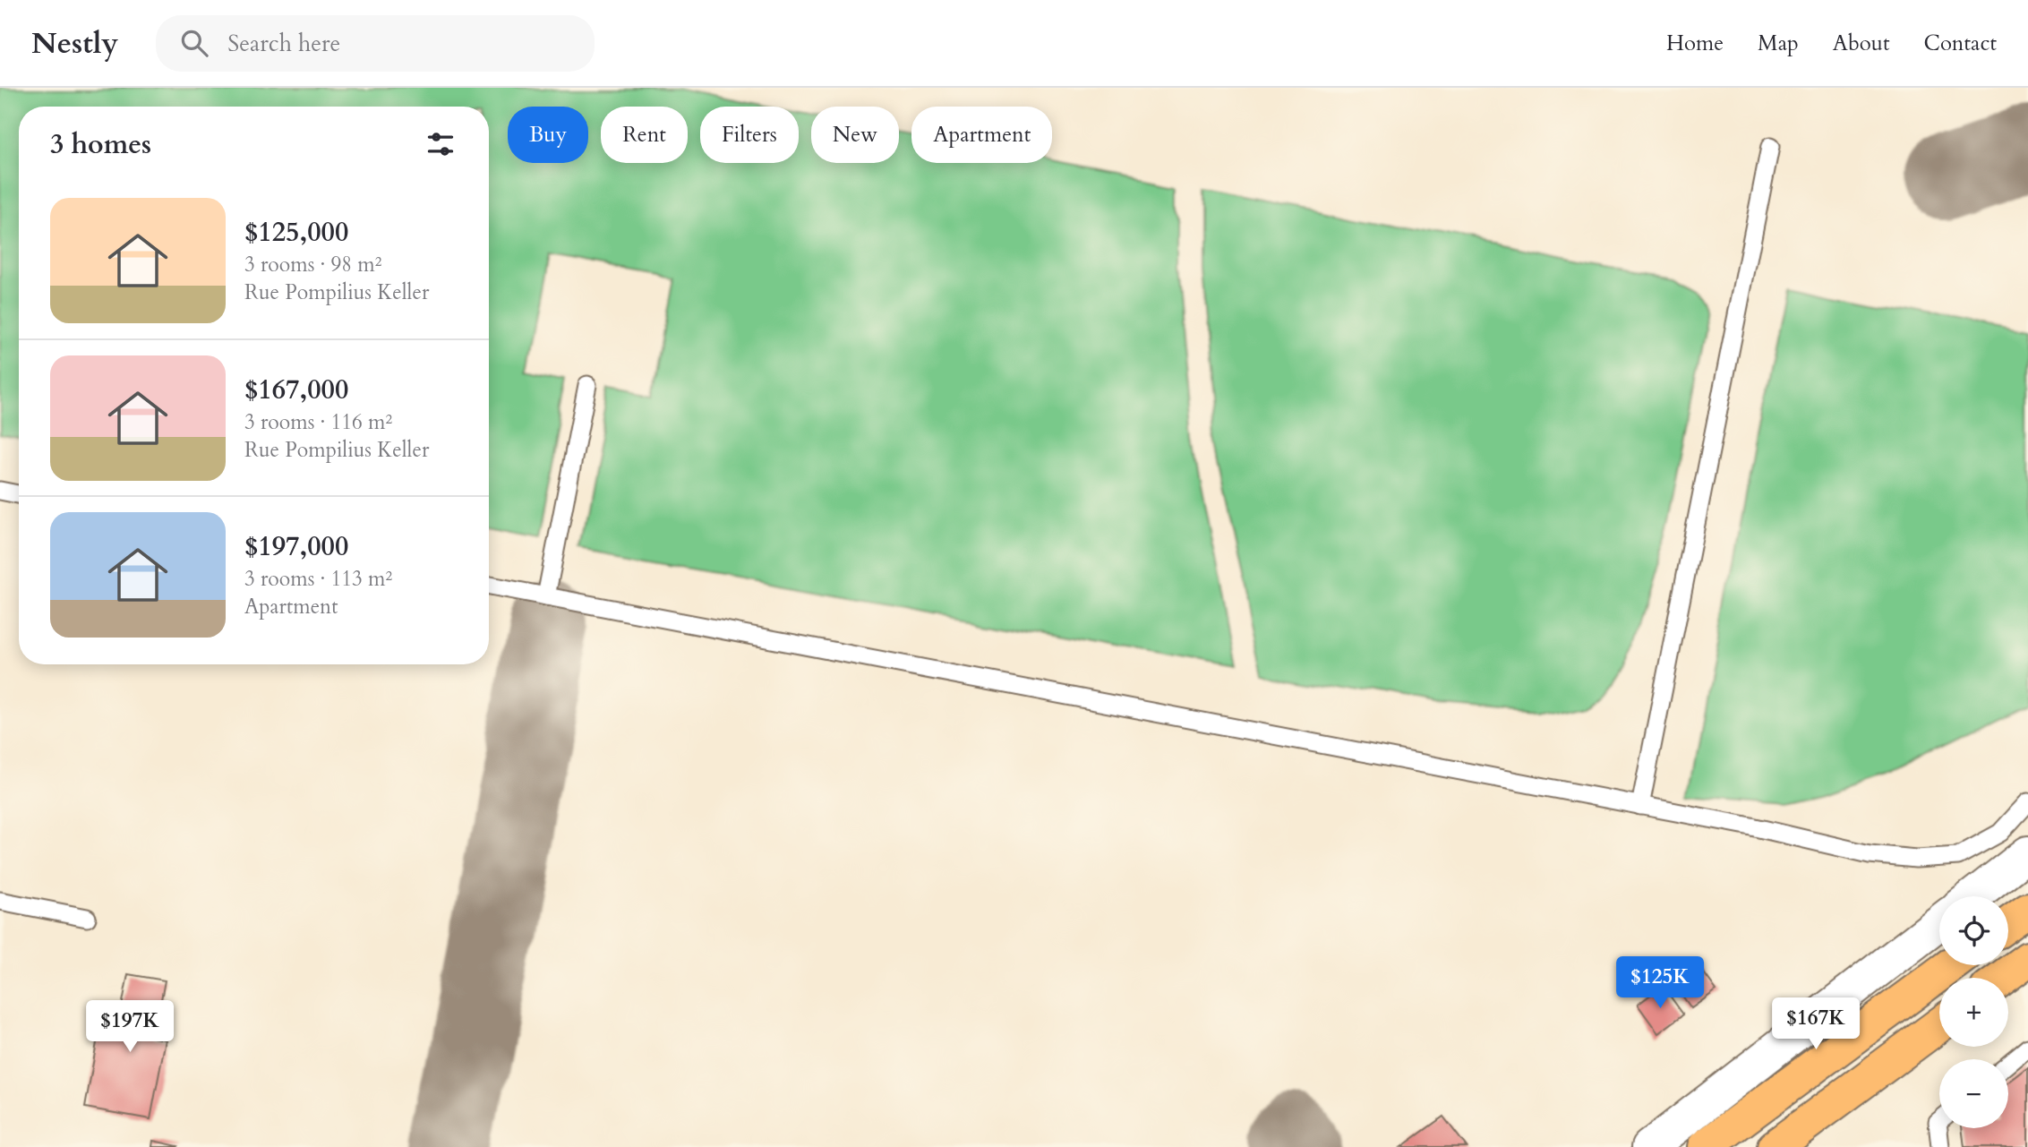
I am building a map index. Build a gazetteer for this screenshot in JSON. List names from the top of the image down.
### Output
{
  "page": {
    "header": "Nestly",
    "search": "Search here",
    "nav": [
      "Home",
      "Map",
      "About",
      "Contact"
    ],
    "chip": [
      "Buy",
      "Rent",
      "Filters",
      "New",
      "Apartment"
    ],
    "heading": "3 homes",
    "list": [
      {
        "name": "$125,000",
        "note": "3 rooms · 98 m² · Rue Pompilius Keller"
      },
      {
        "name": "$167,000",
        "note": "3 rooms · 116 m² · Rue Pompilius Keller"
      },
      {
        "name": "$197,000",
        "note": "3 rooms · 113 m² · Apartment"
      }
    ],
    "map_buttons": ["+", "−"],
    "price": ["$125K", "$167K", "$197K"]
  }
}
